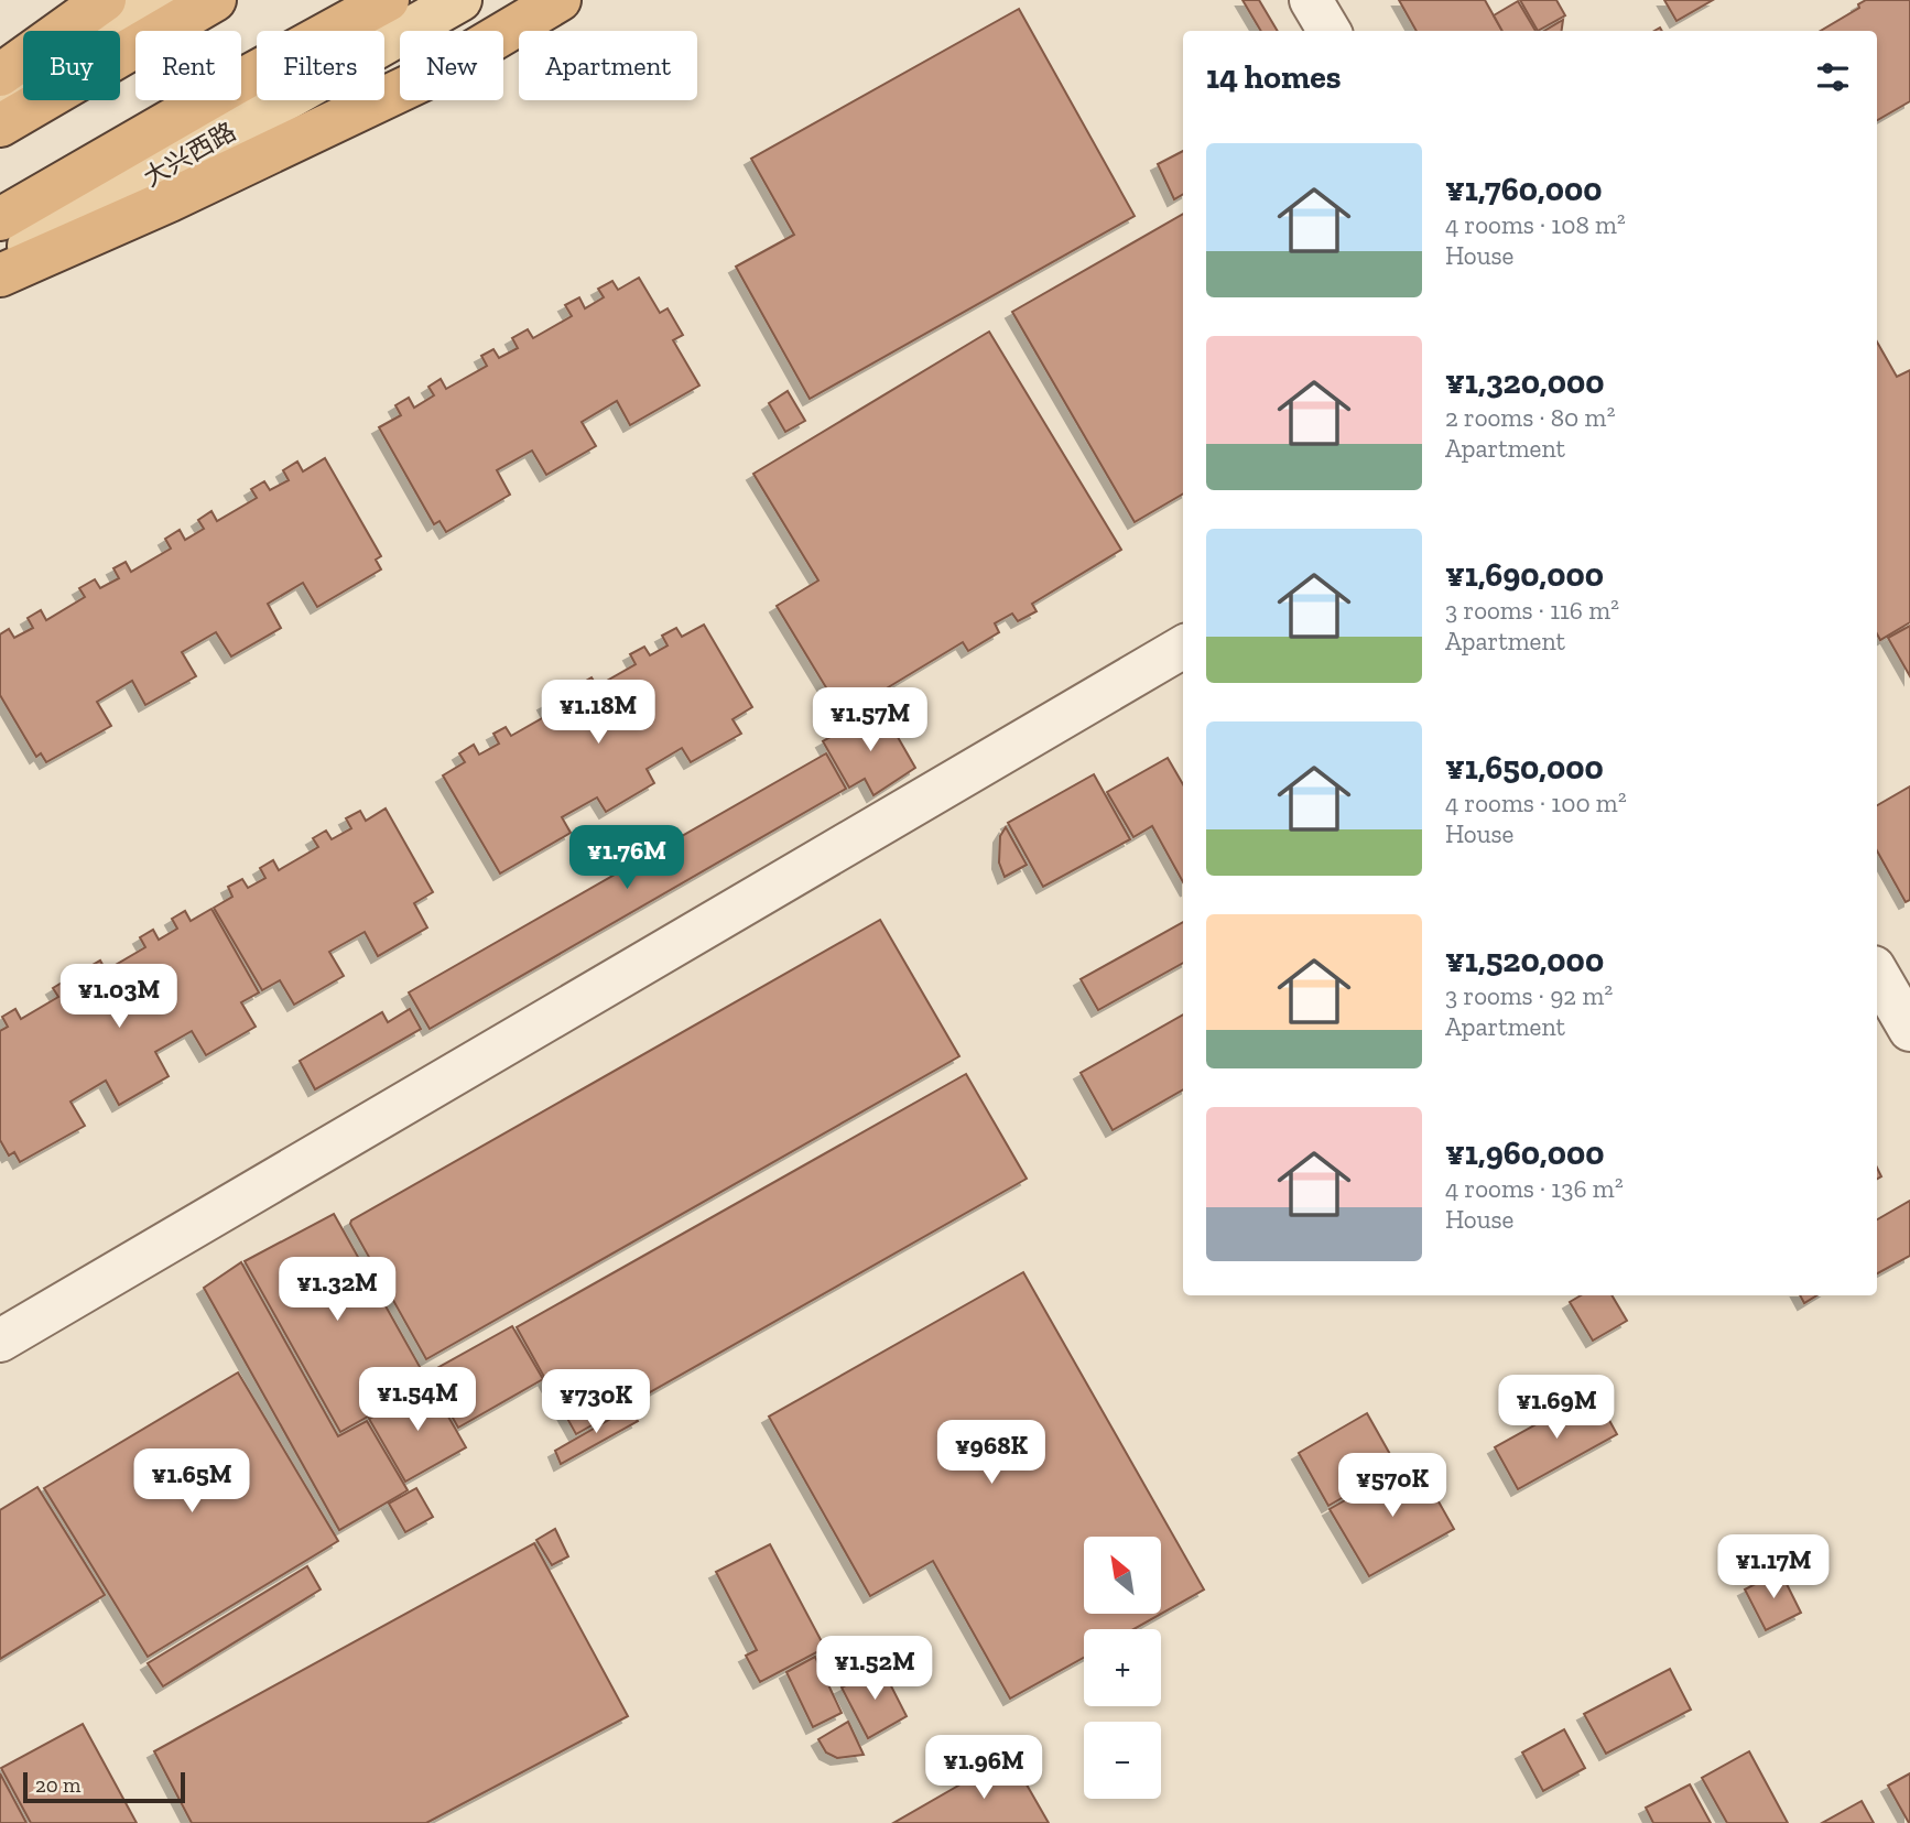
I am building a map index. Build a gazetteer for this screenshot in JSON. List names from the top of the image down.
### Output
{
  "streets": {
    "main road": ["大兴西路"]
  },
  "scale_bar": "20 m",
  "north": "top left",
  "page": {
    "chip": [
      "Buy",
      "Rent",
      "Filters",
      "New",
      "Apartment"
    ],
    "heading": "14 homes",
    "list": [
      {
        "name": "¥1,760,000",
        "note": "4 rooms · 108 m² · House"
      },
      {
        "name": "¥1,320,000",
        "note": "2 rooms · 80 m² · Apartment"
      },
      {
        "name": "¥1,690,000",
        "note": "3 rooms · 116 m² · Apartment"
      },
      {
        "name": "¥1,650,000",
        "note": "4 rooms · 100 m² · House"
      },
      {
        "name": "¥1,520,000",
        "note": "3 rooms · 92 m² · Apartment"
      },
      {
        "name": "¥1,960,000",
        "note": "4 rooms · 136 m² · House"
      }
    ],
    "price": [
      "¥1.18M",
      "¥1.57M",
      "¥1.76M",
      "¥1.03M",
      "¥1.32M",
      "¥1.54M",
      "¥730K",
      "¥1.69M",
      "¥968K",
      "¥1.65M",
      "¥570K",
      "¥1.17M",
      "¥1.52M",
      "¥1.96M"
    ],
    "map_buttons": ["+", "−"],
    "scale": "20 m"
  }
}
